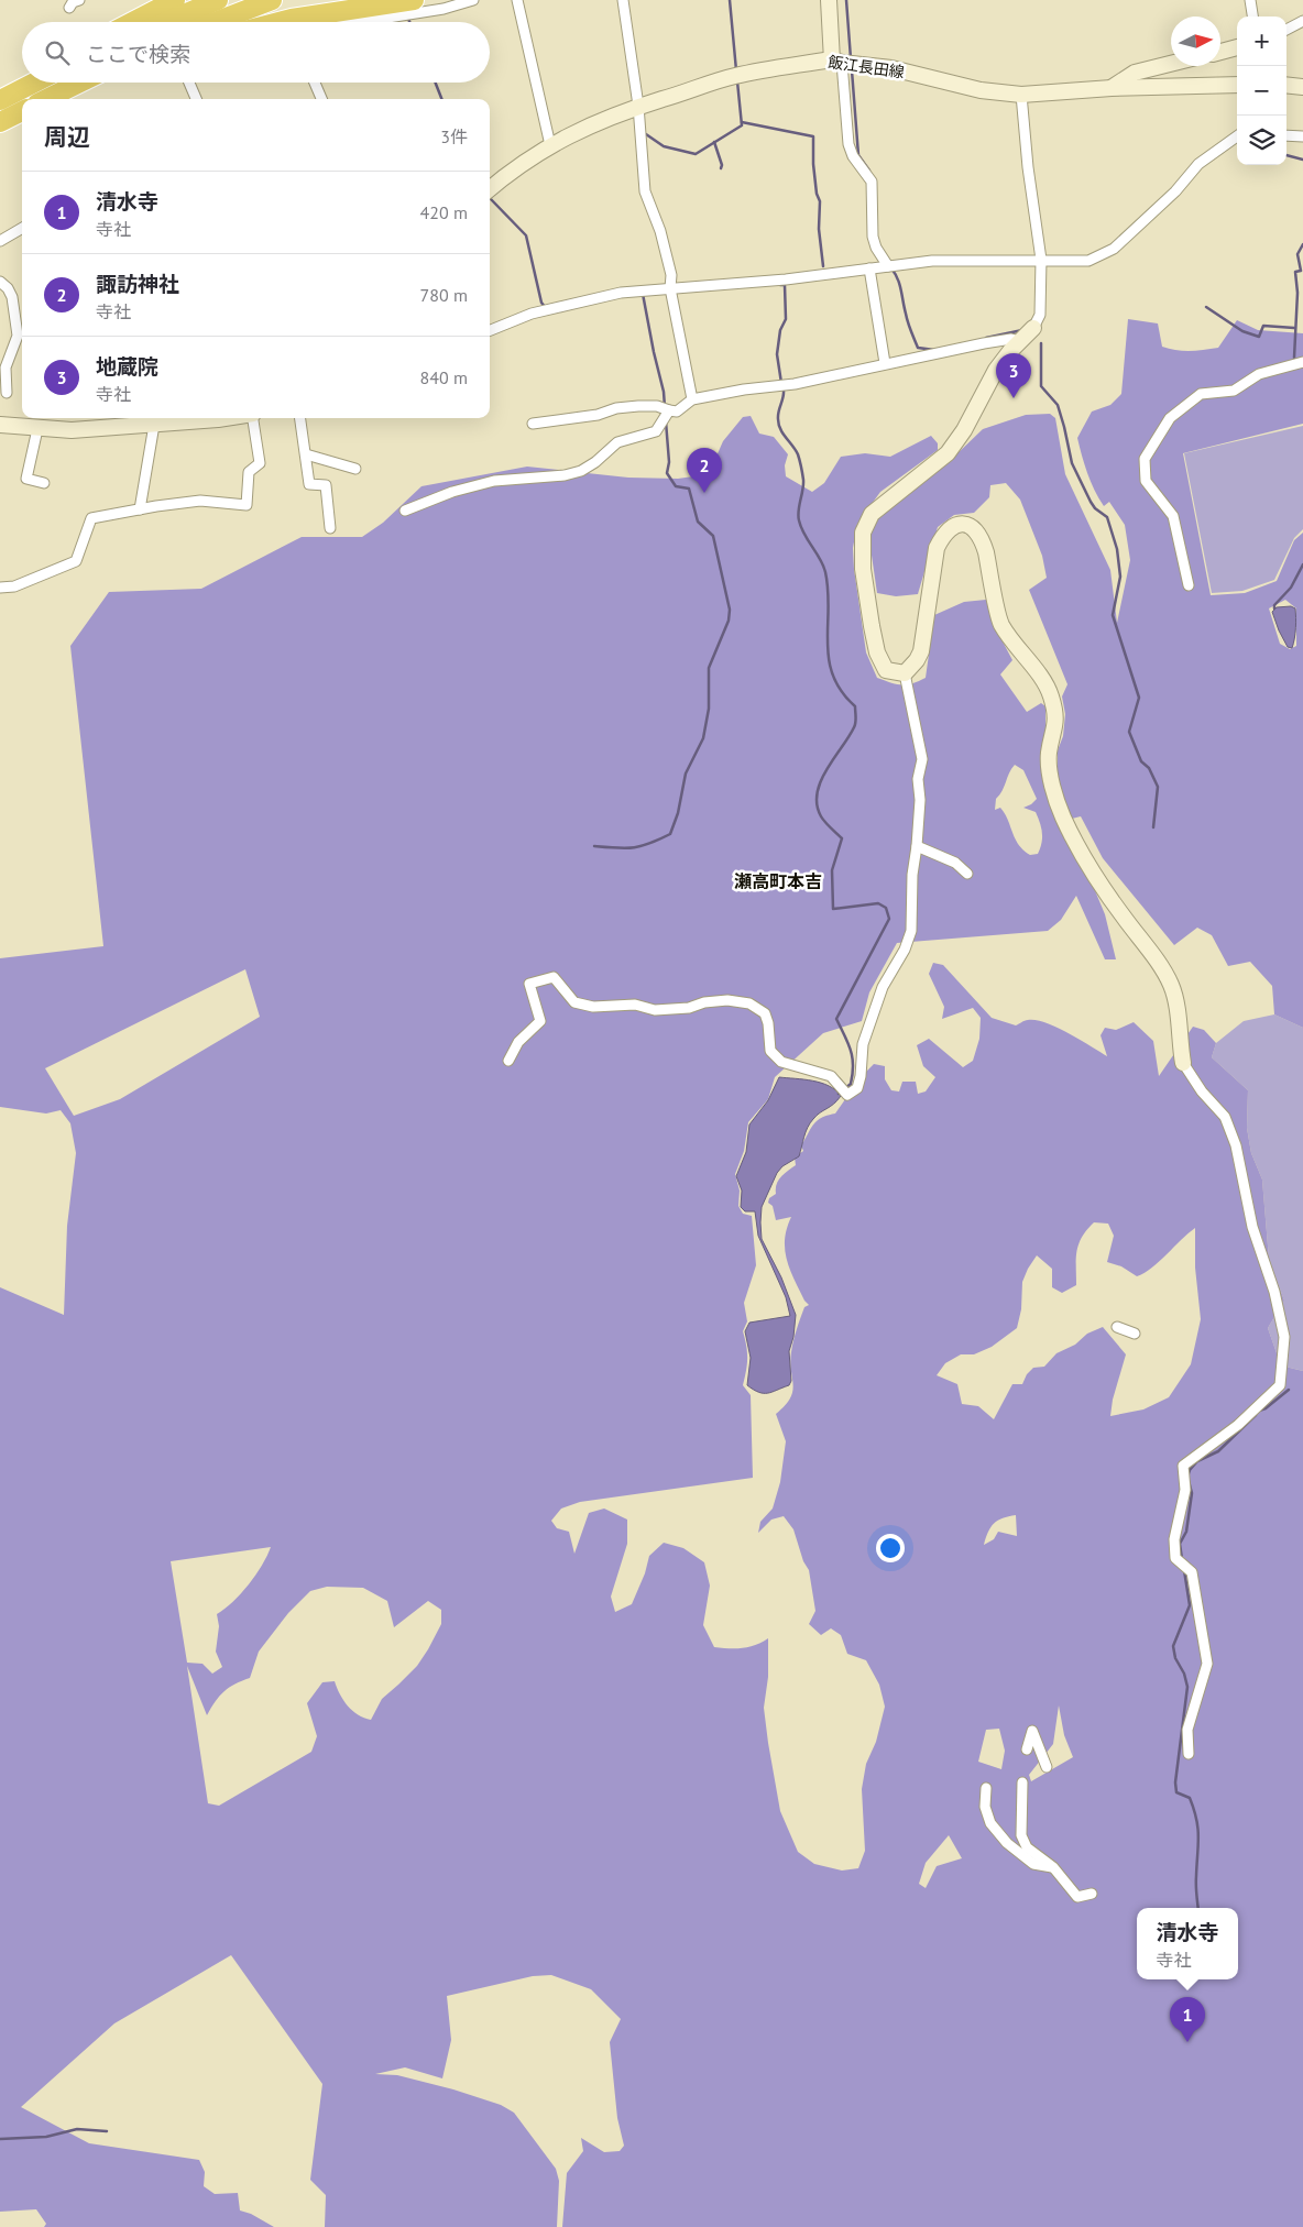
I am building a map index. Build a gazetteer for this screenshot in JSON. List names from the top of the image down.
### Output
{
  "streets": {
    "street": ["飯江長田線"]
  },
  "districts": ["瀬高町本吉"],
  "north": "right",
  "page": {
    "map_buttons": ["+", "−"],
    "search": "ここで検索",
    "heading": ["周辺", "3件"],
    "list": [
      {
        "mark": "1",
        "name": "清水寺",
        "note": "寺社",
        "value": "420 m"
      },
      {
        "mark": "2",
        "name": "諏訪神社",
        "note": "寺社",
        "value": "780 m"
      },
      {
        "mark": "3",
        "name": "地蔵院",
        "note": "寺社",
        "value": "840 m"
      }
    ],
    "pins": ["3", "2", "1"],
    "popup": ["清水寺", "寺社"]
  }
}
